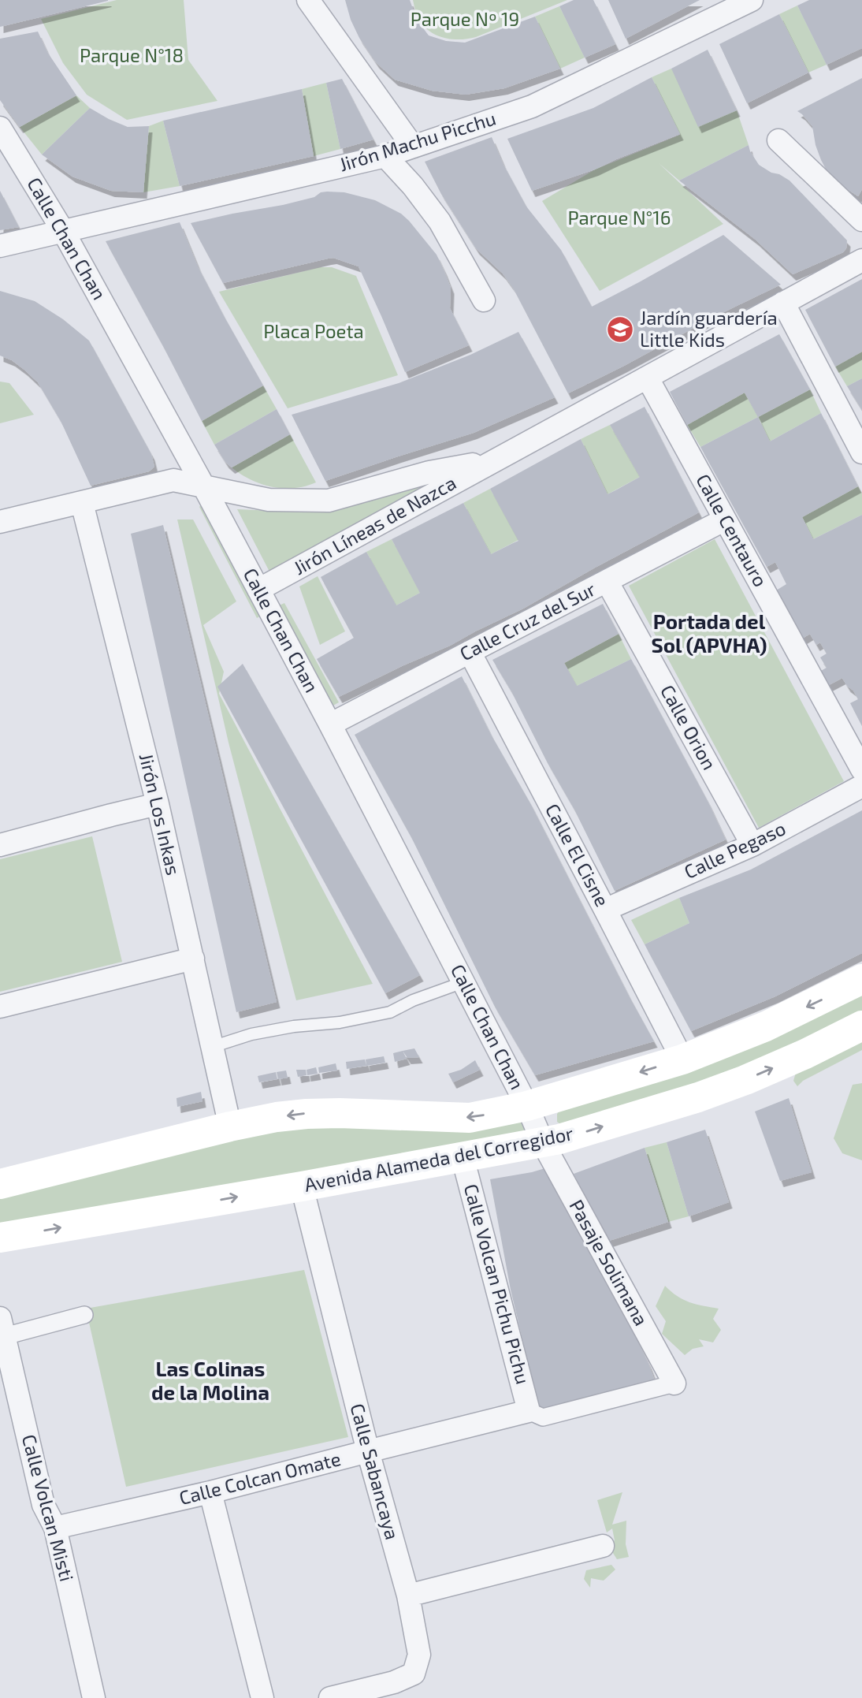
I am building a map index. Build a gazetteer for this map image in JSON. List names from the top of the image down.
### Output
{
  "streets": {
    "main road": ["Avenida Alameda del Corregidor"],
    "street": [
      "Jirón Machu Picchu",
      "Calle Chan Chan",
      "Jirón Líneas de Nazca",
      "Calle Centauro",
      "Calle Cruz del Sur",
      "Calle Orion",
      "Jirón Los Inkas",
      "Calle Pegaso",
      "Calle El Cisne",
      "Pasaje Solimana",
      "Calle Volcan Pichu Pichu",
      "Calle Sabancaya",
      "Calle Colcan Omate",
      "Calle Volcan Misti"
    ]
  },
  "crossings": [
    ["Jirón Machu Picchu", "Calle Chan Chan"],
    ["Calle Chan Chan", "Jirón Líneas de Nazca"],
    ["Calle Chan Chan", "Calle Cruz del Sur"],
    ["Calle Chan Chan", "Avenida Alameda del Corregidor"],
    ["Calle Chan Chan", "Pasaje Solimana"],
    ["Jirón Líneas de Nazca", "Calle Centauro"],
    ["Jirón Líneas de Nazca", "Jirón Los Inkas"],
    ["Calle Centauro", "Calle Cruz del Sur"],
    ["Calle Cruz del Sur", "Calle Orion"],
    ["Calle Cruz del Sur", "Calle El Cisne"],
    ["Calle Orion", "Calle Pegaso"],
    ["Jirón Los Inkas", "Avenida Alameda del Corregidor"],
    ["Calle Pegaso", "Calle El Cisne"],
    ["Calle El Cisne", "Avenida Alameda del Corregidor"],
    ["Avenida Alameda del Corregidor", "Pasaje Solimana"],
    ["Avenida Alameda del Corregidor", "Calle Volcan Pichu Pichu"],
    ["Avenida Alameda del Corregidor", "Calle Sabancaya"],
    ["Calle Volcan Pichu Pichu", "Calle Colcan Omate"],
    ["Calle Sabancaya", "Calle Colcan Omate"],
    ["Calle Colcan Omate", "Calle Volcan Misti"]
  ],
  "districts": ["Portada del Sol (APVHA)", "Las Colinas de la Molina"],
  "parks": [
    "Parque Nº 19",
    "Parque N°18",
    "Parque N°16",
    "Placa Poeta"
  ],
  "places": {
    "school or university": ["Jardín guardería Little Kids"]
  }
}
